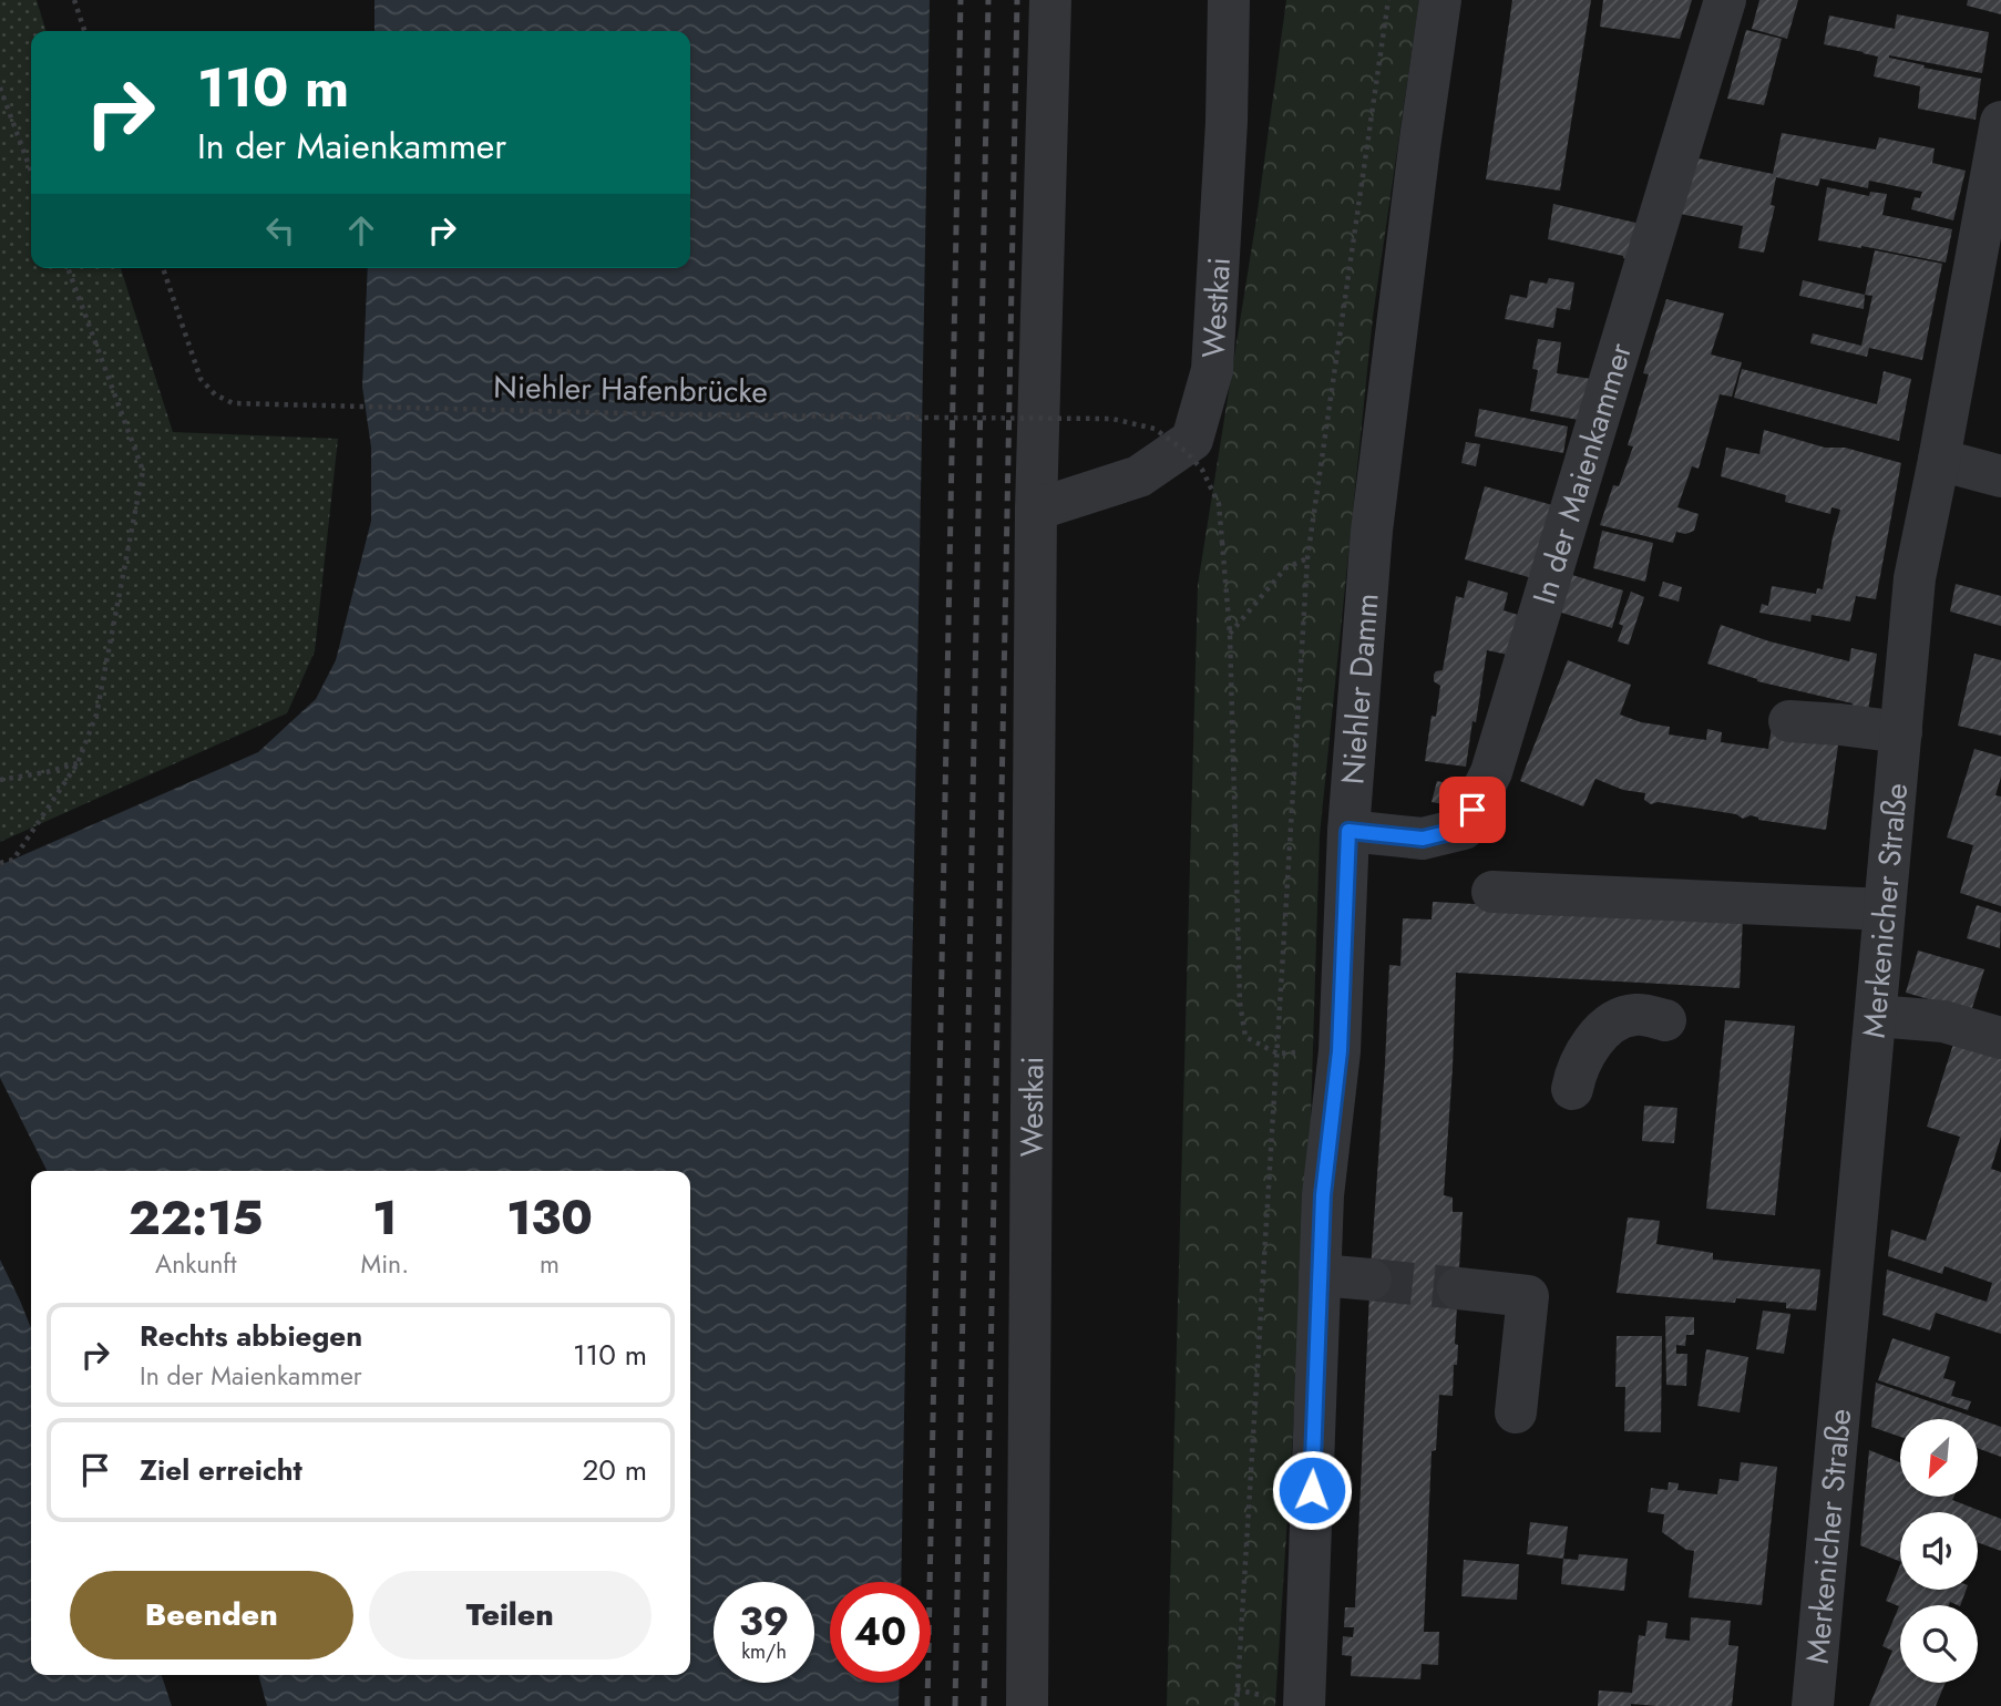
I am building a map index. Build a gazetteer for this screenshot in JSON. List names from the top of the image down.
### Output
{
  "streets": {
    "street": [
      "Westkai",
      "In der Maienkammer",
      "Niehler Damm",
      "Merkenicher Straße"
    ],
    "path": ["Niehler Hafenbrücke"]
  },
  "crossings": [
    ["In der Maienkammer", "Niehler Damm"]
  ],
  "north": "bottom left",
  "page": {
    "turn": ["110 m", "In der Maienkammer"],
    "eta": [
      "22:15",
      "Ankunft",
      "1",
      "Min.",
      "130",
      "m"
    ],
    "list": [
      {
        "name": "Rechts abbiegen",
        "note": "In der Maienkammer",
        "value": "110 m"
      },
      {
        "name": "Ziel erreicht",
        "value": "20 m"
      }
    ],
    "buttons": ["Beenden", "Teilen"],
    "speed": "39 km/h",
    "limit": "40"
  }
}
